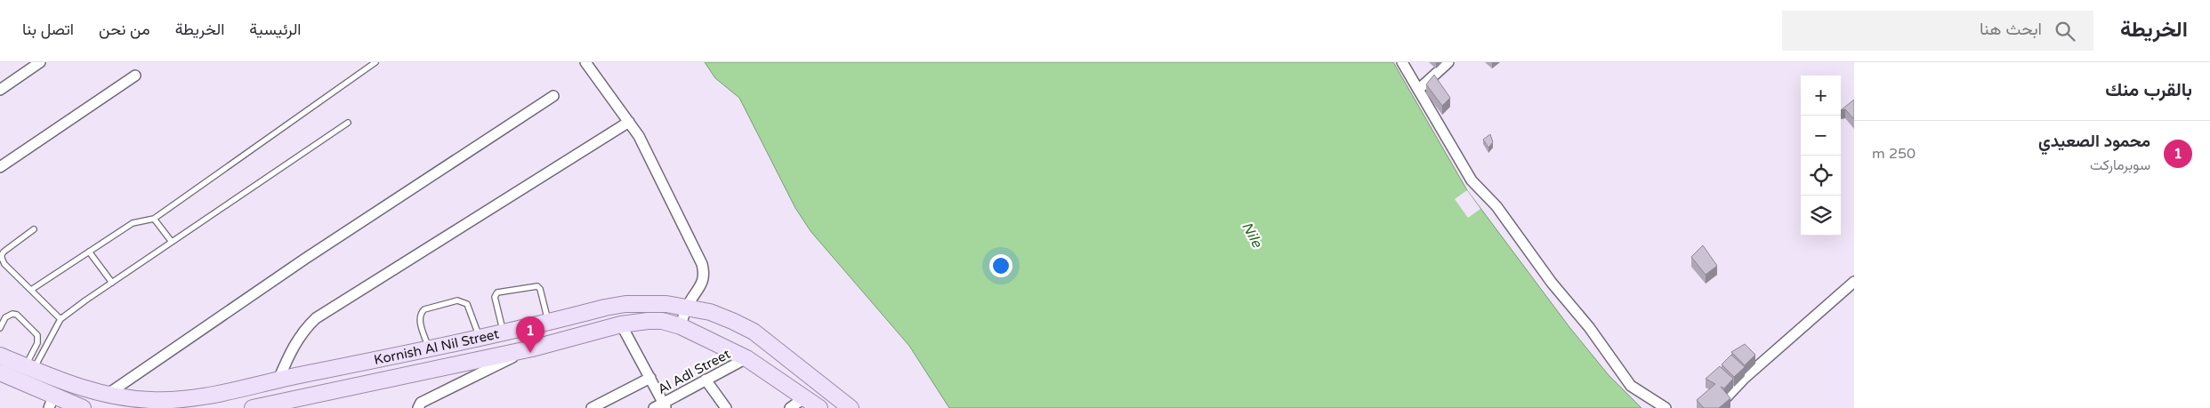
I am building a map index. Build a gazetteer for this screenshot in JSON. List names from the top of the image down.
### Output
{
  "streets": {
    "main road": ["Kornish Al Nil Street"],
    "street": ["Al Adl Street"]
  },
  "crossings": [
    ["Kornish Al Nil Street", "Al Adl Street"]
  ],
  "water": ["Nile"],
  "page": {
    "header": "الخريطة",
    "search": "ابحث هنا",
    "nav": [
      "الرئيسية",
      "الخريطة",
      "من نحن",
      "اتصل بنا"
    ],
    "heading": "بالقرب منك",
    "map_buttons": ["+", "−"],
    "list": [
      {
        "mark": "1",
        "name": "محمود الصعيدي",
        "note": "سوبرماركت",
        "value": "250 m"
      }
    ],
    "pins": "1"
  }
}
